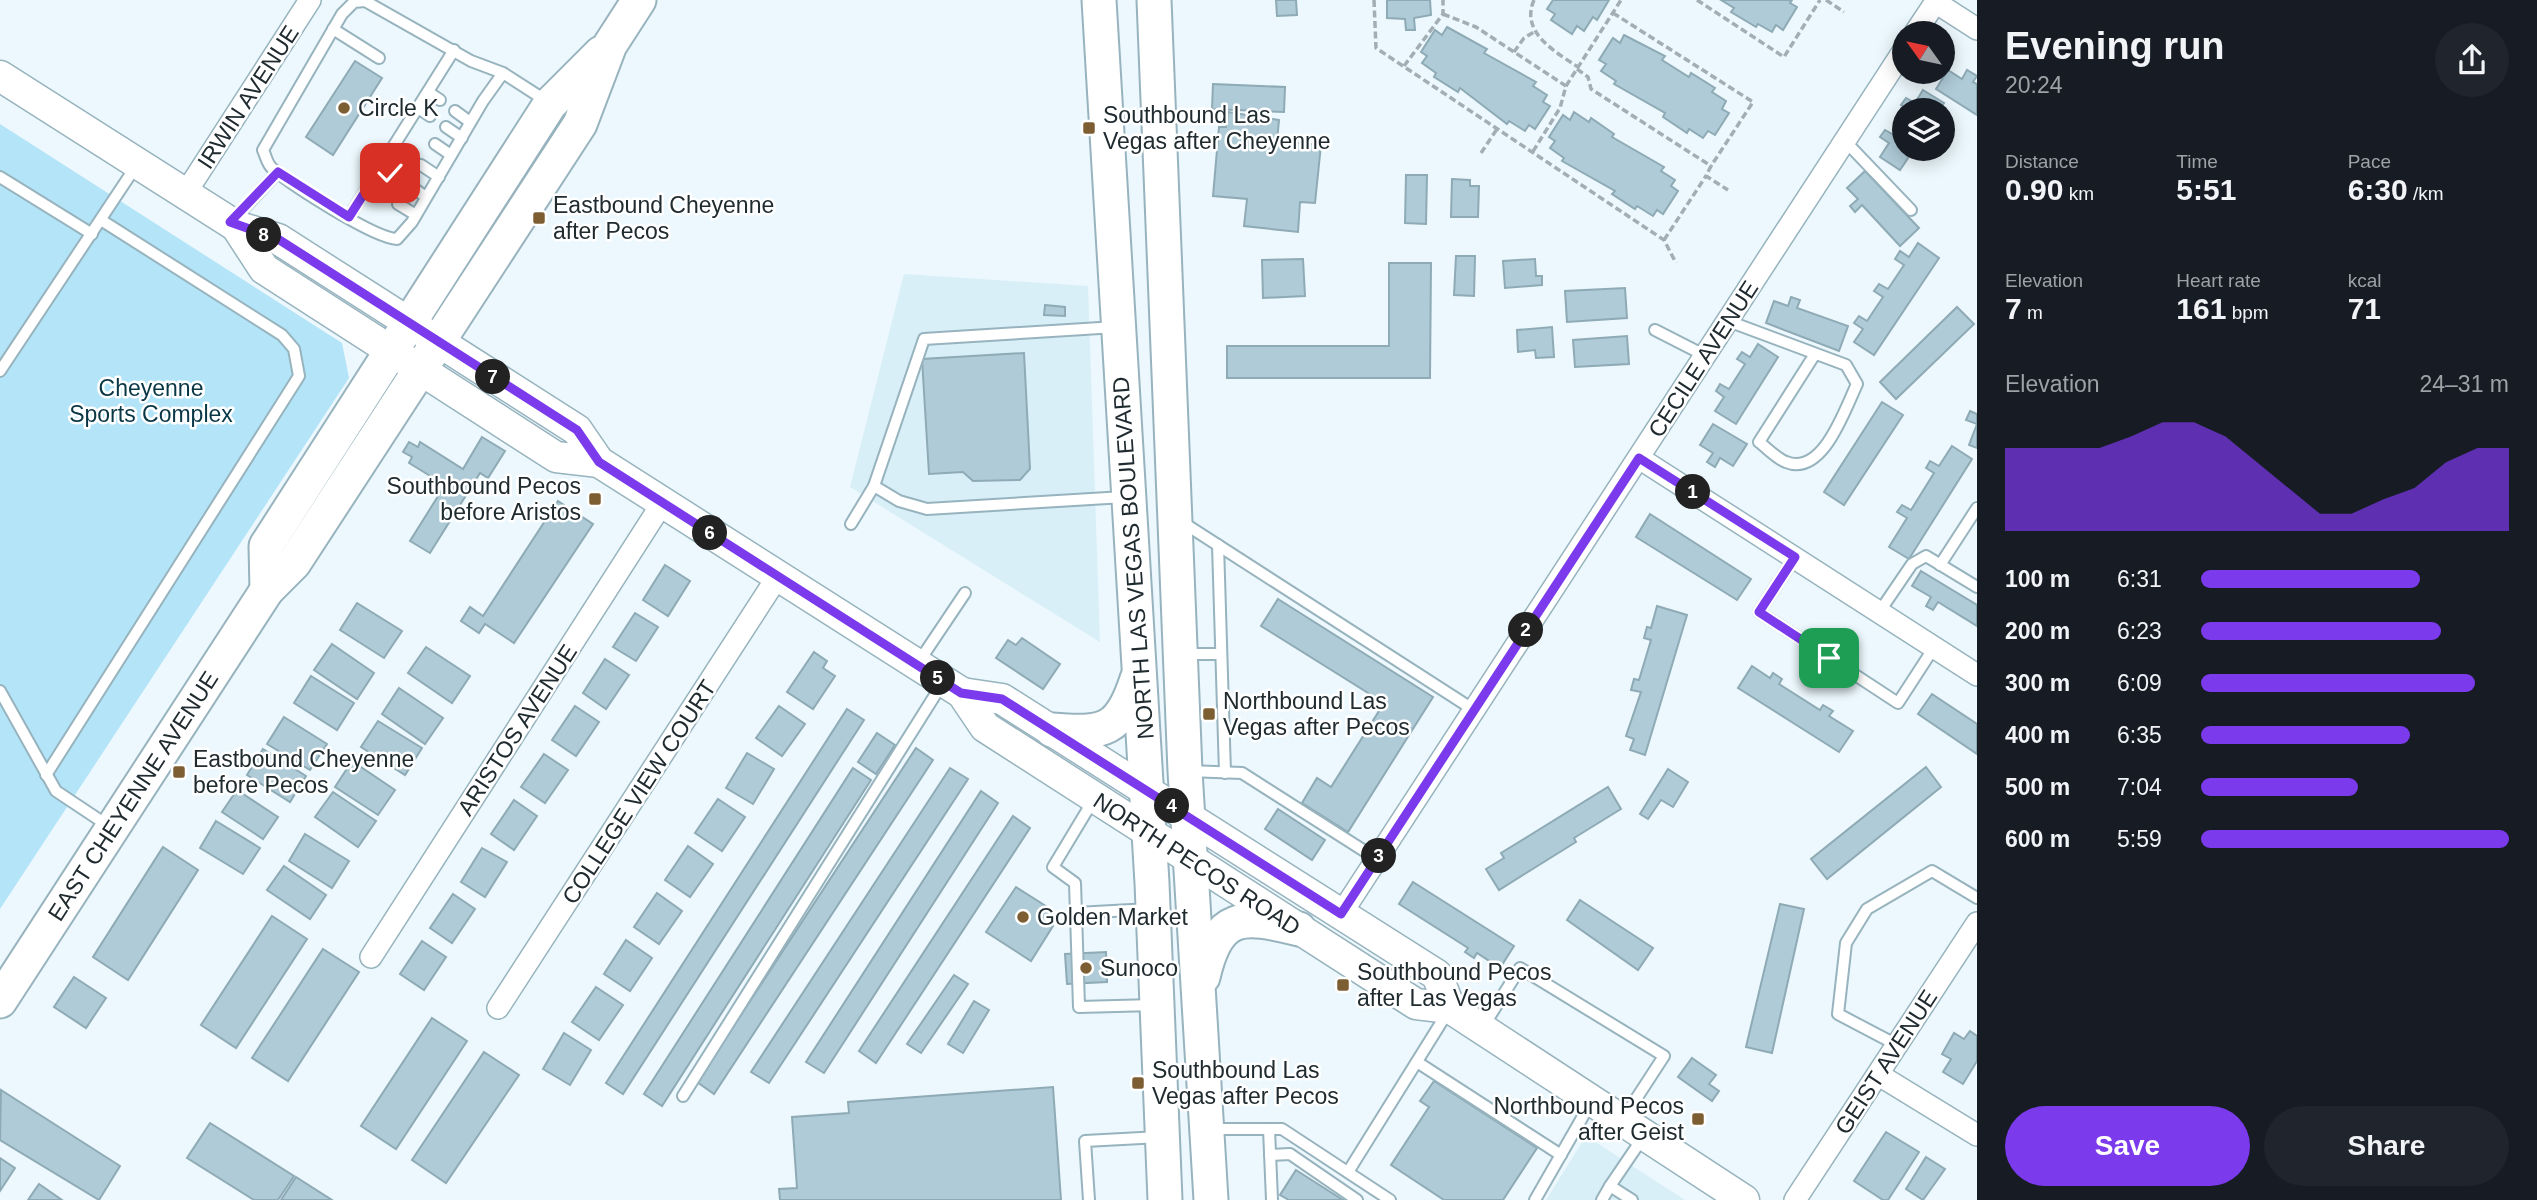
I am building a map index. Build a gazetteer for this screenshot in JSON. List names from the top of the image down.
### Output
{
  "streets": {
    "main road": ["NORTH LAS VEGAS BOULEVARD", "EAST CHEYENNE AVENUE", "NORTH PECOS ROAD"],
    "street": [
      "IRWIN AVENUE",
      "CECILE AVENUE",
      "ARISTOS AVENUE",
      "COLLEGE VIEW COURT",
      "GEIST AVENUE"
    ]
  },
  "crossings": [
    ["IRWIN AVENUE", "NORTH PECOS ROAD"],
    ["CECILE AVENUE", "NORTH PECOS ROAD"],
    ["NORTH LAS VEGAS BOULEVARD", "NORTH PECOS ROAD"],
    ["ARISTOS AVENUE", "NORTH PECOS ROAD"],
    ["COLLEGE VIEW COURT", "NORTH PECOS ROAD"],
    ["EAST CHEYENNE AVENUE", "NORTH PECOS ROAD"]
  ],
  "parks": ["Cheyenne Sports Complex"],
  "places": {
    "other": ["Circle K", "Golden Market", "Sunoco"],
    "transit": [
      "Southbound Las Vegas after Cheyenne",
      "Eastbound Cheyenne after Pecos",
      "Southbound Pecos before Aristos",
      "Northbound Las Vegas after Pecos",
      "Eastbound Cheyenne before Pecos",
      "Southbound Pecos after Las Vegas",
      "Southbound Las Vegas after Pecos",
      "Northbound Pecos after Geist"
    ]
  },
  "north": "top left",
  "page": {
    "heading": ["Evening run", "20:24"],
    "stats": [
      ["Distance", "0.90 km"],
      ["Time", "5:51"],
      ["Pace", "6:30 /km"],
      ["Elevation", "7 m"],
      ["Heart rate", "161 bpm"],
      ["kcal", "71"]
    ],
    "pins": [
      "8",
      "7",
      "1",
      "6",
      "2",
      "5",
      "4",
      "3"
    ],
    "chart": ["Elevation", "24–31 m"],
    "list": [
      {
        "name": "100 m",
        "note": "6:31"
      },
      {
        "name": "200 m",
        "note": "6:23"
      },
      {
        "name": "300 m",
        "note": "6:09"
      },
      {
        "name": "400 m",
        "note": "6:35"
      },
      {
        "name": "500 m",
        "note": "7:04"
      },
      {
        "name": "600 m",
        "note": "5:59"
      }
    ],
    "buttons": ["Save", "Share"]
  }
}
